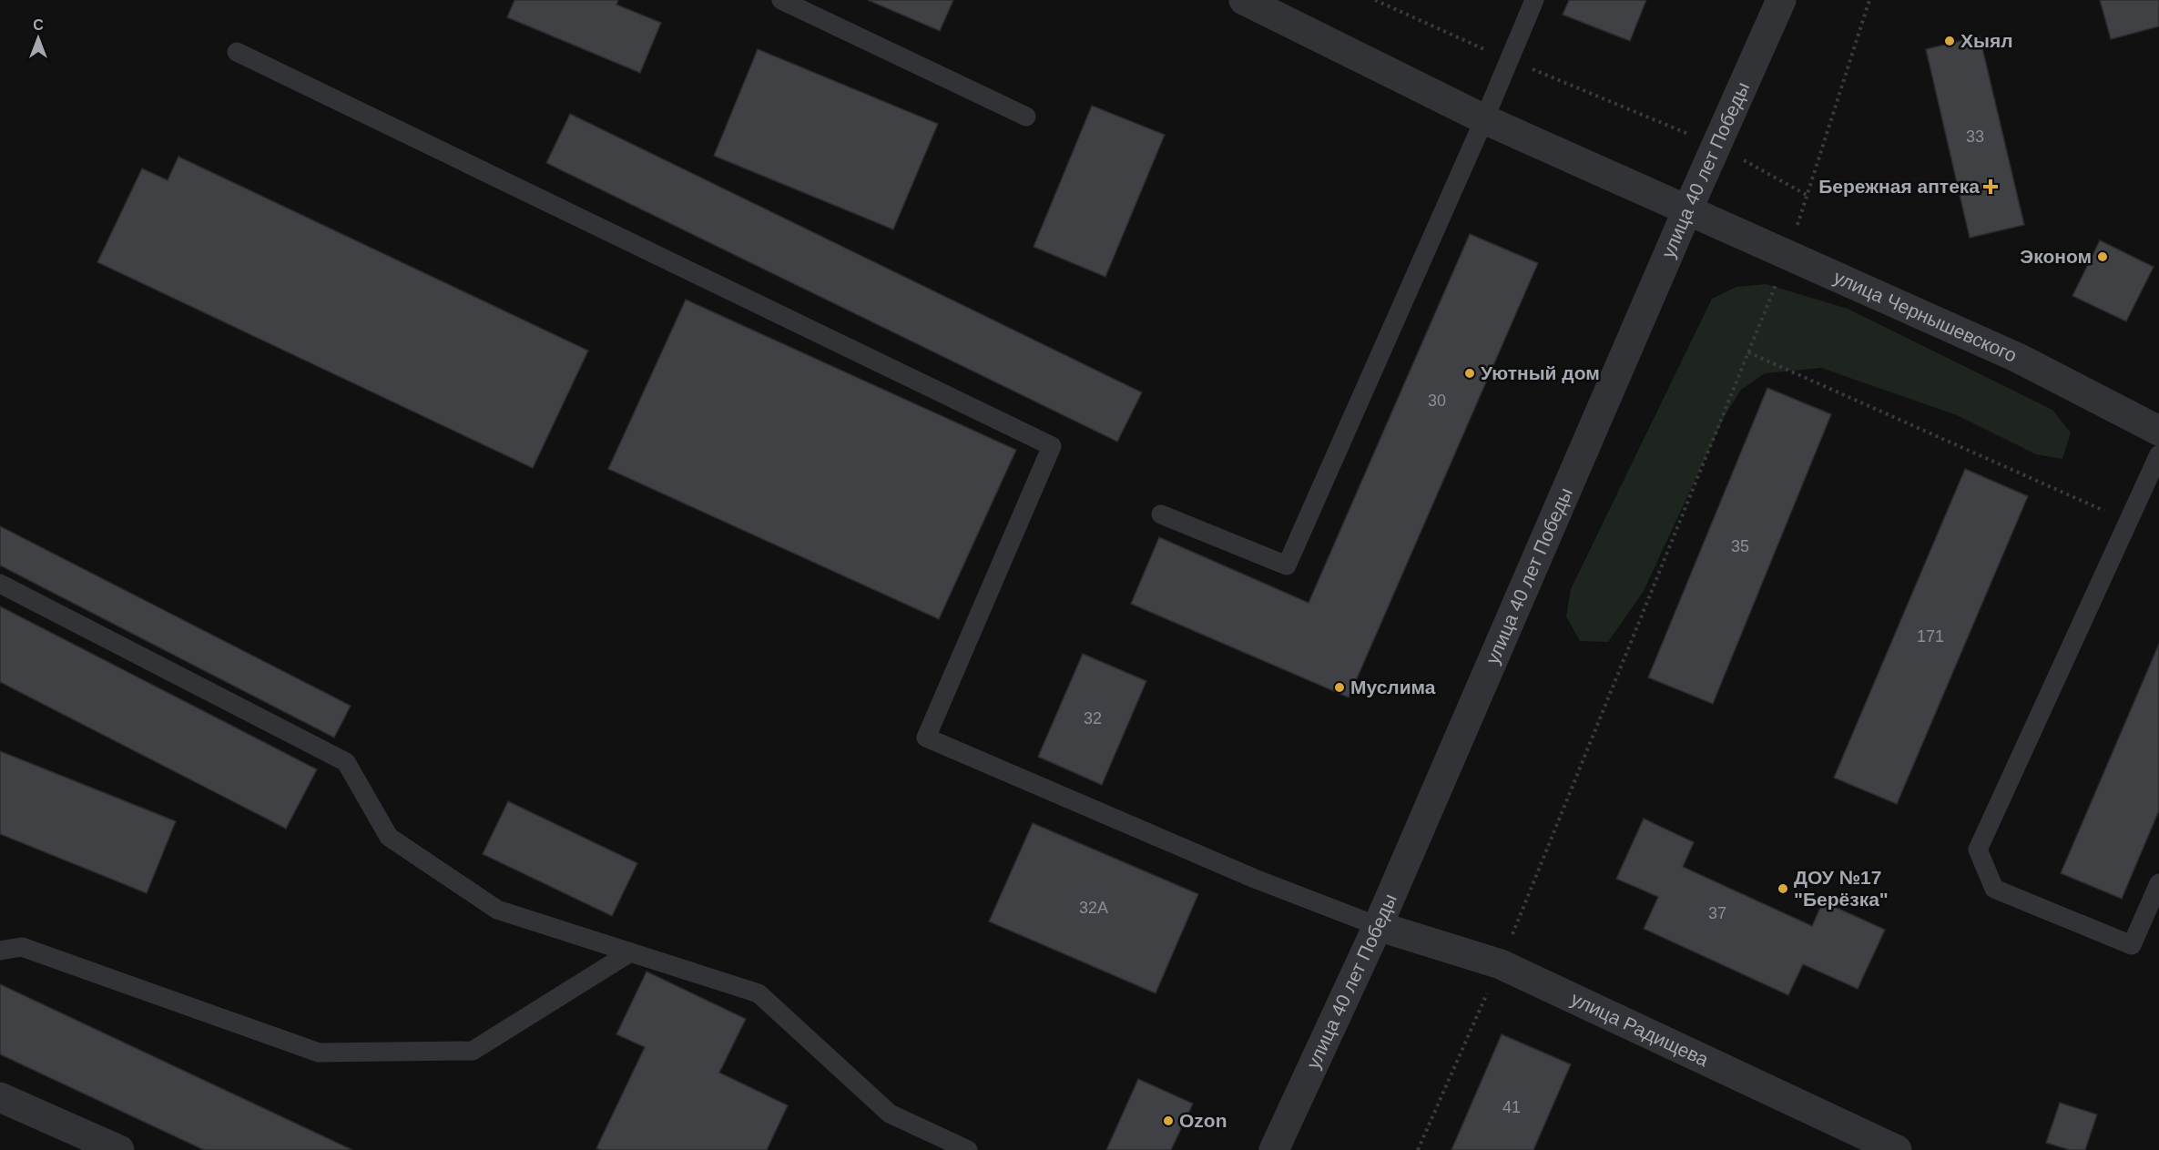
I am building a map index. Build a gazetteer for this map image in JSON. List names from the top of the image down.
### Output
{
  "streets": {
    "street": ["улица 40 лет Победы", "улица Чернышевского", "улица Радищева"]
  },
  "crossings": [
    ["улица 40 лет Победы", "улица Чернышевского"],
    ["улица 40 лет Победы", "улица Радищева"]
  ],
  "places": {
    "other": [
      "Хыял",
      "Эконом",
      "Уютный дом",
      "Муслима",
      "ДОУ №17 \"Берёзка\"",
      "Ozon"
    ],
    "health": ["Бережная аптека"]
  },
  "house_numbers": [
    "33",
    "30",
    "35",
    "171",
    "32",
    "32А",
    "37",
    "41"
  ],
  "north": "top"
}
